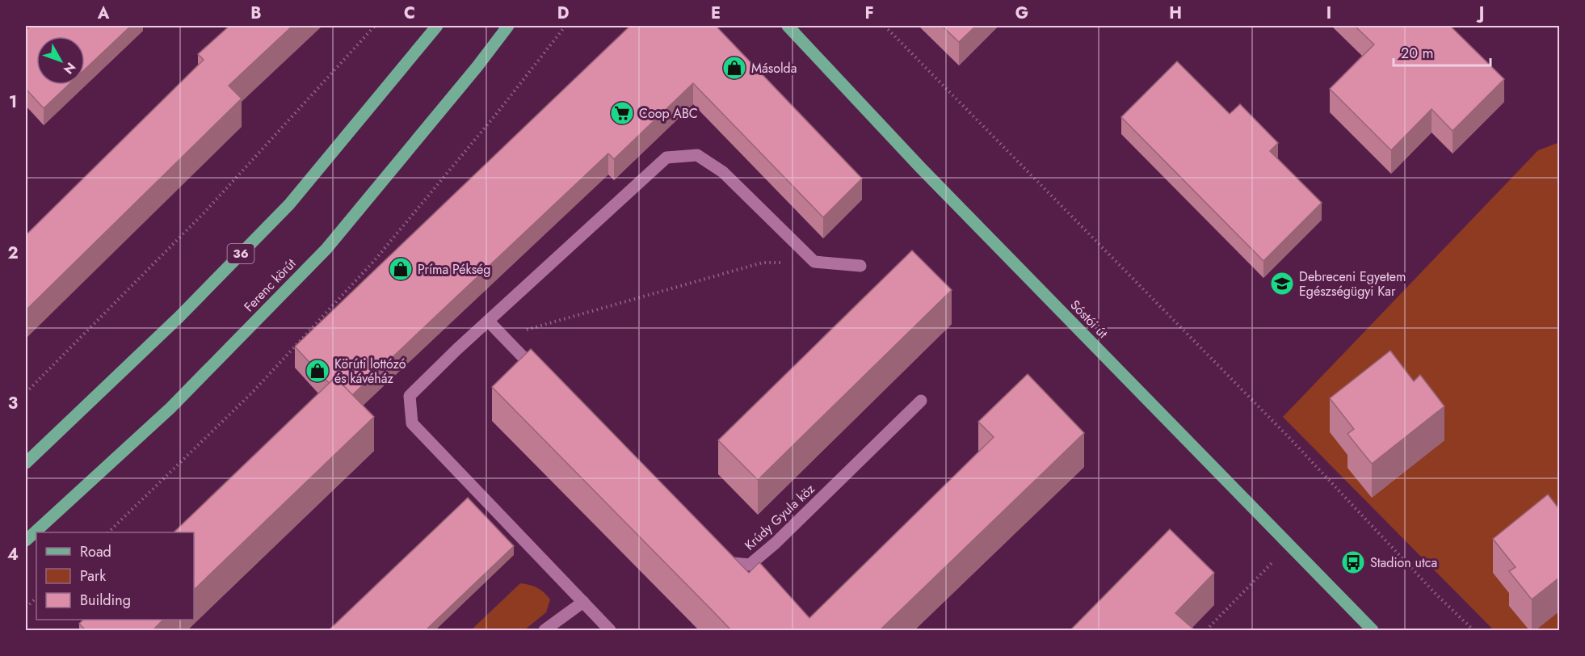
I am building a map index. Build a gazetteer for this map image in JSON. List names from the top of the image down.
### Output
{
  "streets": {
    "main road": ["36", "Ferenc körút", "Sóstói út"],
    "street": ["Krúdy Gyula köz"]
  },
  "places": {
    "shop": ["Másolda", "Príma Pékség", "Körúti lottózó és kávéház"],
    "supermarket": ["Coop ABC"],
    "school or university": ["Debreceni Egyetem Egészségügyi Kar"],
    "bus stop": ["Stadion utca"]
  },
  "legend": ["Road", "Park", "Building"],
  "scale_bar": "20 m",
  "north": "bottom right",
  "grid": {
    "columns": [
      "A",
      "B",
      "C",
      "D",
      "E",
      "F",
      "G",
      "H",
      "I",
      "J"
    ],
    "rows": [
      "1",
      "2",
      "3",
      "4"
    ]
  }
}
